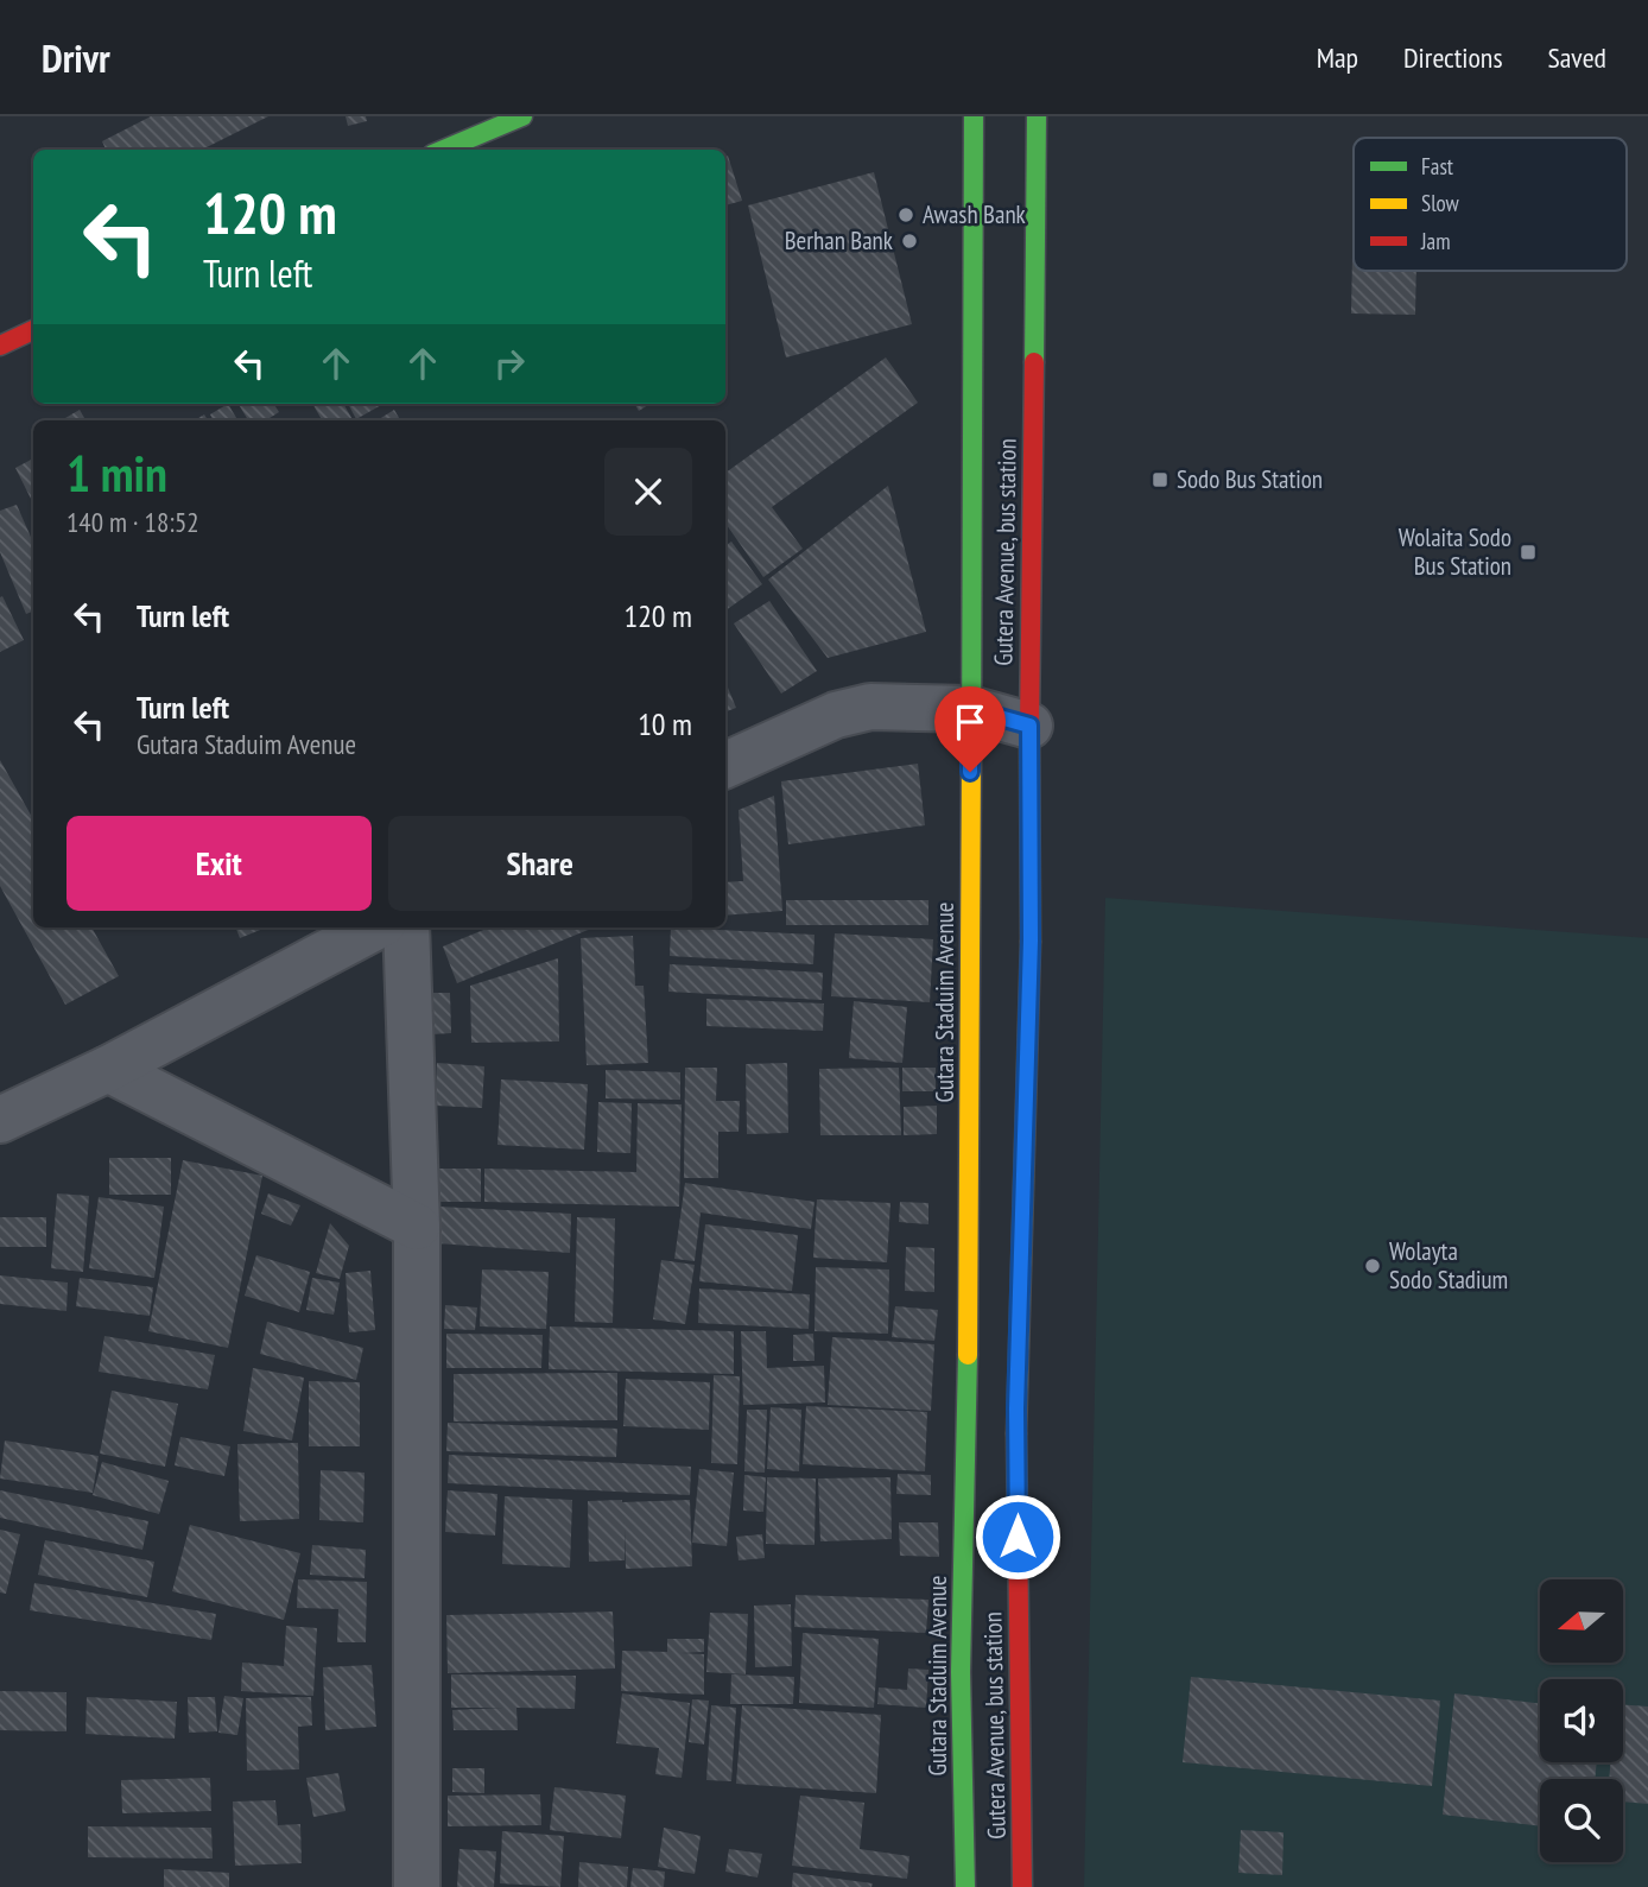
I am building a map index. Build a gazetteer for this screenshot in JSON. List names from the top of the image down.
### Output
{
  "streets": {
    "main road": ["Gutera Avenue, bus station", "Gutara Staduim Avenue"]
  },
  "places": {
    "other": ["Awash Bank", "Berhan Bank", "Wolayta Sodo Stadium"],
    "transit": ["Sodo Bus Station", "Wolaita Sodo Bus Station"]
  },
  "legend": ["Fast", "Slow", "Jam"],
  "north": "left",
  "page": {
    "header": "Drivr",
    "nav": ["Map", "Directions", "Saved"],
    "turn": ["120 m", "Turn left"],
    "heading": ["1 min", "140 m · 18:52"],
    "list": [
      {
        "name": "Turn left",
        "value": "120 m"
      },
      {
        "name": "Turn left",
        "note": "Gutara Staduim Avenue",
        "value": "10 m"
      }
    ],
    "buttons": ["Exit", "Share"]
  }
}
